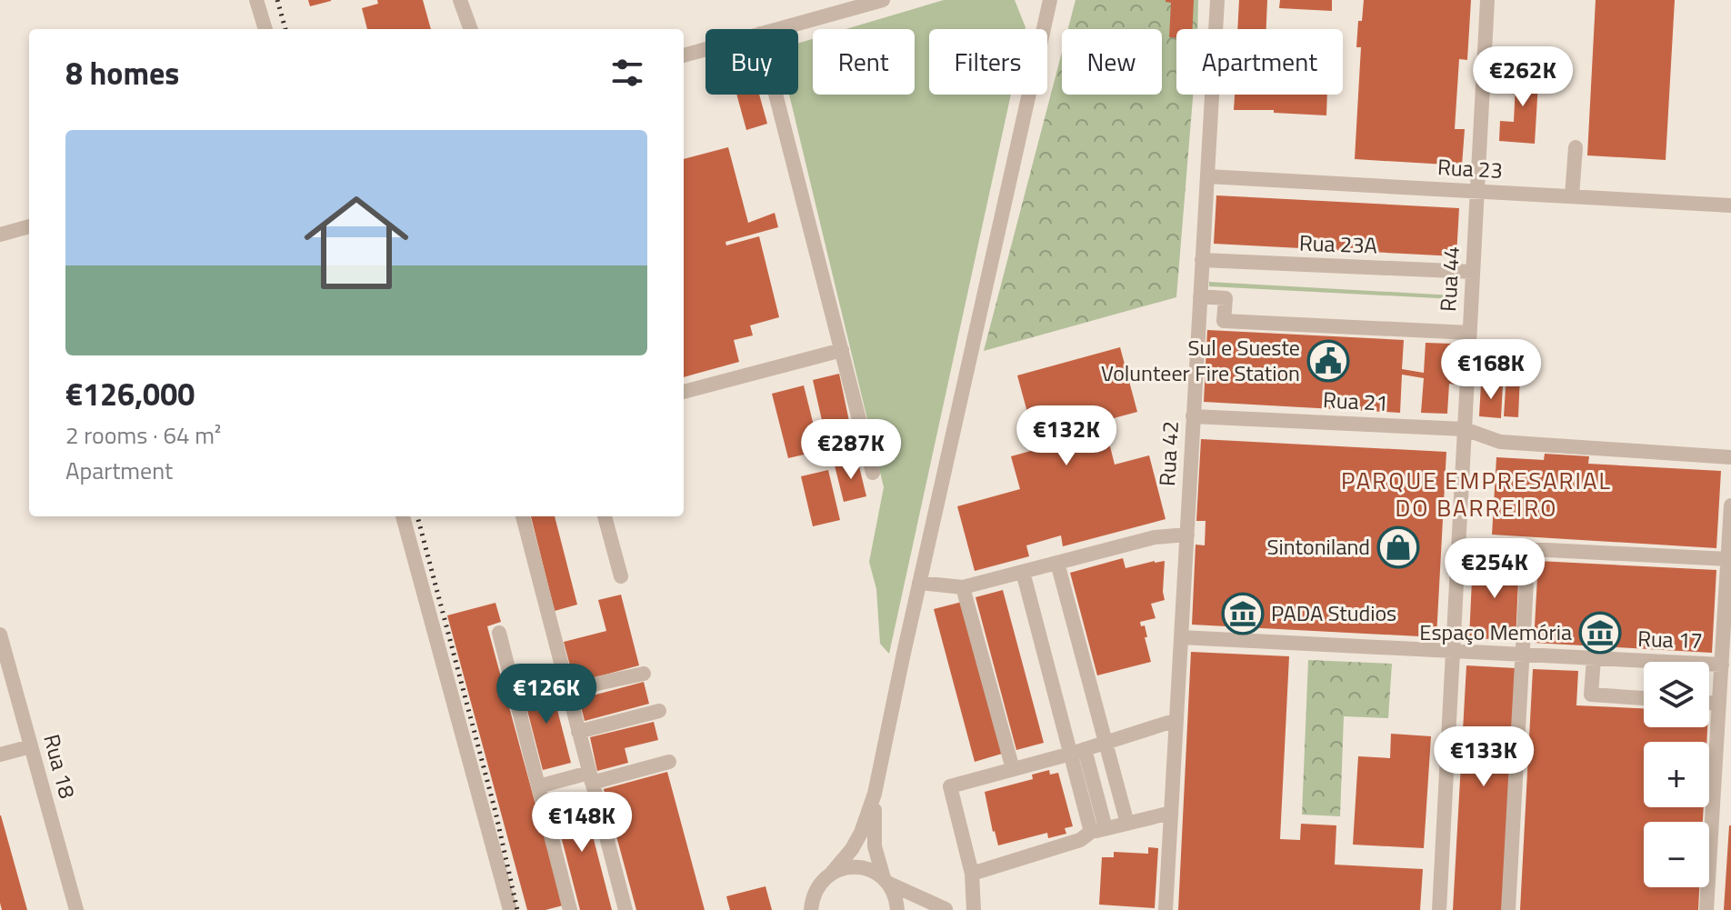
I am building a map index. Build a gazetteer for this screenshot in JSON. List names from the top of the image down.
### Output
{
  "streets": {
    "street": [
      "Rua 23",
      "Rua 23A",
      "Rua 44",
      "Rua 21",
      "Rua 42",
      "Rua 17",
      "Rua 18"
    ]
  },
  "crossings": [
    ["Rua 23", "Rua 44"],
    ["Rua 23", "Rua 42"],
    ["Rua 23A", "Rua 44"],
    ["Rua 23A", "Rua 42"],
    ["Rua 44", "Rua 21"],
    ["Rua 44", "Rua 17"],
    ["Rua 21", "Rua 42"],
    ["Rua 42", "Rua 17"]
  ],
  "districts": ["PARQUE EMPRESARIAL DO BARREIRO"],
  "places": {
    "public building": ["Sul e Sueste Volunteer Fire Station"],
    "shop": ["Sintoniland"],
    "museum": ["PADA Studios", "Espaço Memória"]
  },
  "page": {
    "chip": [
      "Buy",
      "Rent",
      "Filters",
      "New",
      "Apartment"
    ],
    "heading": "8 homes",
    "price": [
      "€262K",
      "€168K",
      "€132K",
      "€287K",
      "€254K",
      "€126K",
      "€133K",
      "€148K"
    ],
    "list": [
      {
        "name": "€126,000",
        "note": "2 rooms · 64 m² · Apartment"
      }
    ],
    "map_buttons": ["+", "−"]
  }
}
